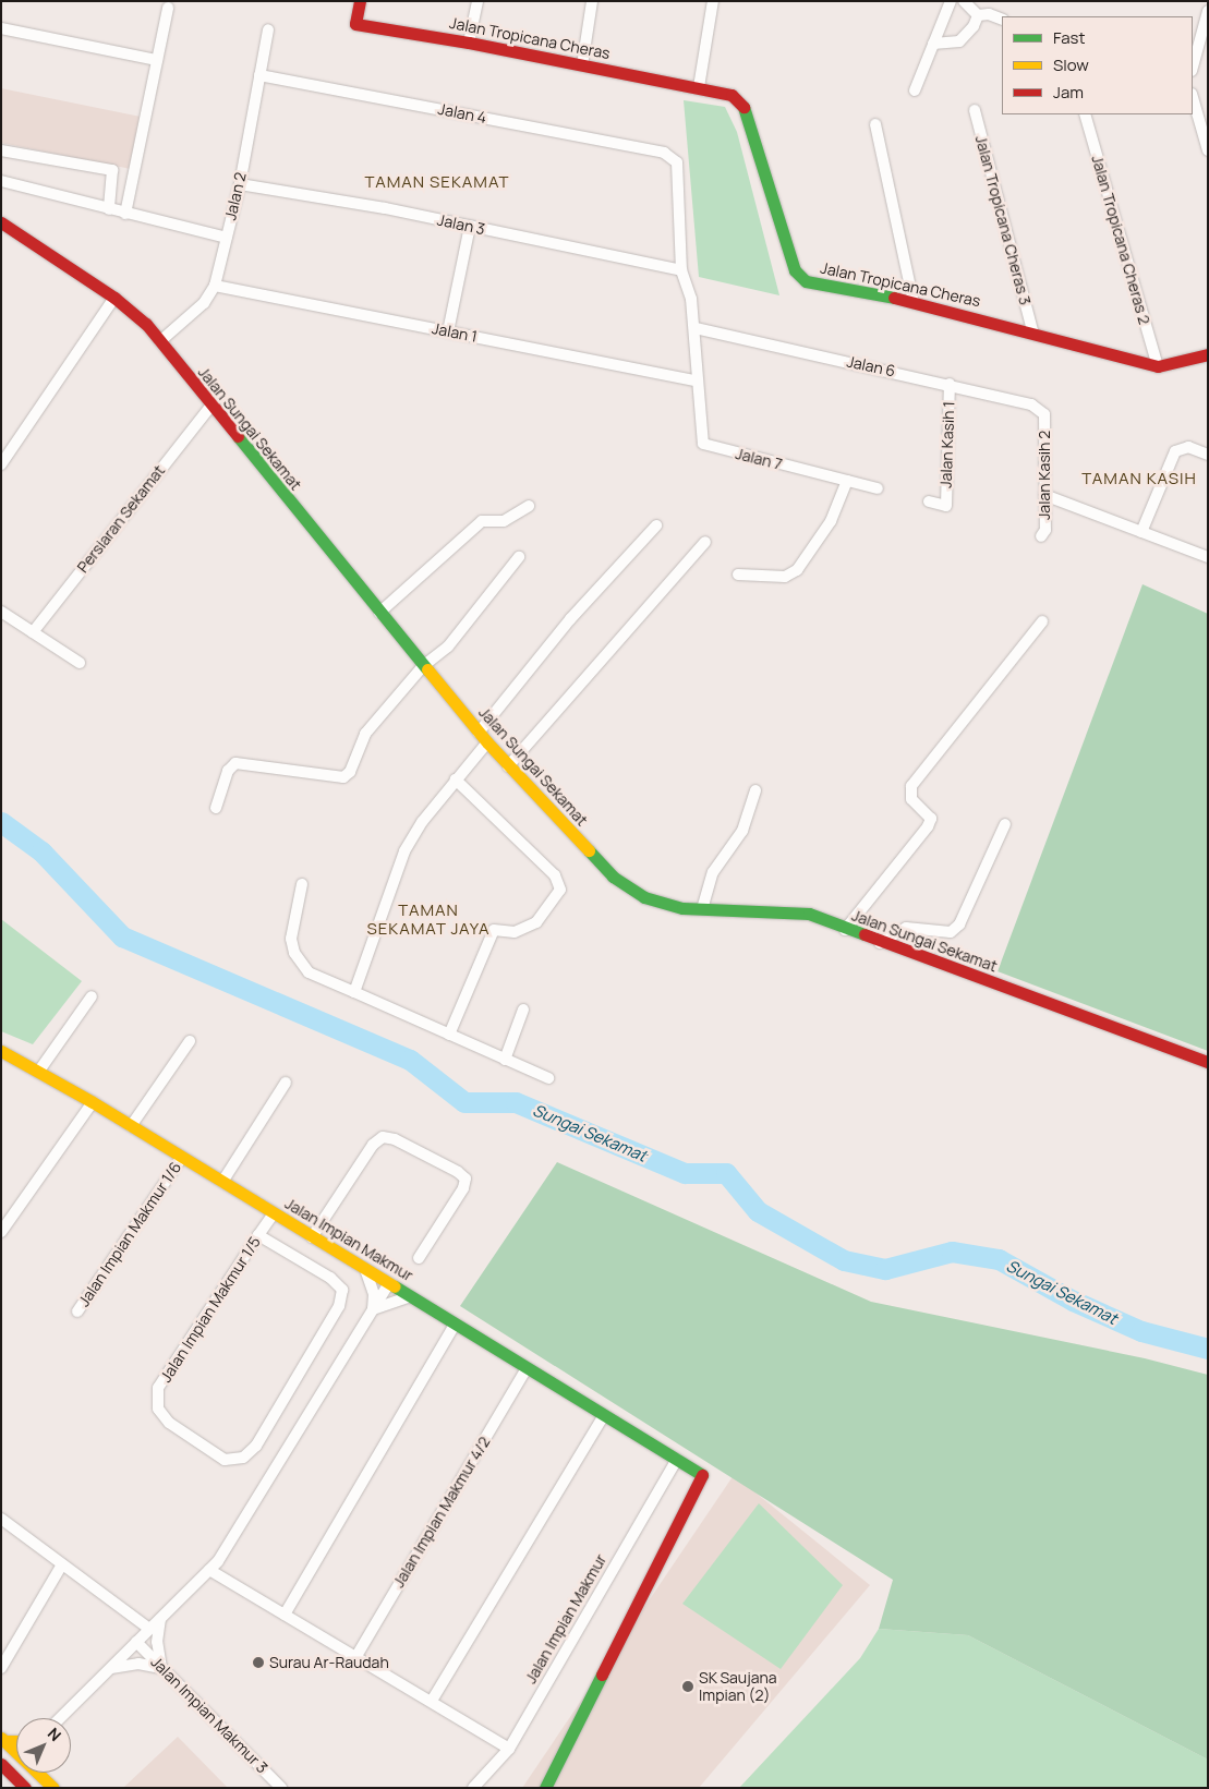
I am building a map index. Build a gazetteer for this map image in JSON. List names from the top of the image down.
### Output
{
  "streets": {
    "street": [
      "Jalan Tropicana Cheras",
      "Jalan 4",
      "Jalan 2",
      "Jalan Tropicana Cheras 3",
      "Jalan 3",
      "Jalan Tropicana Cheras 2",
      "Jalan 1",
      "Jalan 6",
      "Jalan Sungai Sekamat",
      "Jalan Kasih 1",
      "Jalan 7",
      "Jalan Kasih 2",
      "Persiaran Sekamat",
      "Jalan Impian Makmur 1/6",
      "Jalan Impian Makmur",
      "Jalan Impian Makmur 1/5",
      "Jalan Impian Makmur 4/2",
      "Jalan Impian Makmur 3"
    ]
  },
  "crossings": [
    ["Jalan Tropicana Cheras", "Jalan Tropicana Cheras 3"],
    ["Jalan Tropicana Cheras", "Jalan Tropicana Cheras 2"],
    ["Jalan 4", "Jalan 2"],
    ["Jalan 4", "Jalan 3"],
    ["Jalan 2", "Jalan 3"],
    ["Jalan 2", "Jalan 1"],
    ["Jalan 2", "Jalan Sungai Sekamat"],
    ["Jalan 1", "Jalan 7"],
    ["Jalan 6", "Jalan Kasih 1"],
    ["Jalan 6", "Jalan Kasih 2"],
    ["Jalan Sungai Sekamat", "Persiaran Sekamat"],
    ["Jalan Impian Makmur 1/6", "Jalan Impian Makmur"],
    ["Jalan Impian Makmur", "Jalan Impian Makmur 1/5"],
    ["Jalan Impian Makmur", "Jalan Impian Makmur 4/2"]
  ],
  "districts": ["TAMAN SEKAMAT", "TAMAN KASIH", "TAMAN SEKAMAT JAYA"],
  "water": ["Sungai Sekamat"],
  "places": ["Surau Ar-Raudah", "SK Saujana Impian (2)"],
  "legend": ["Fast", "Slow", "Jam"],
  "north": "top right"
}
